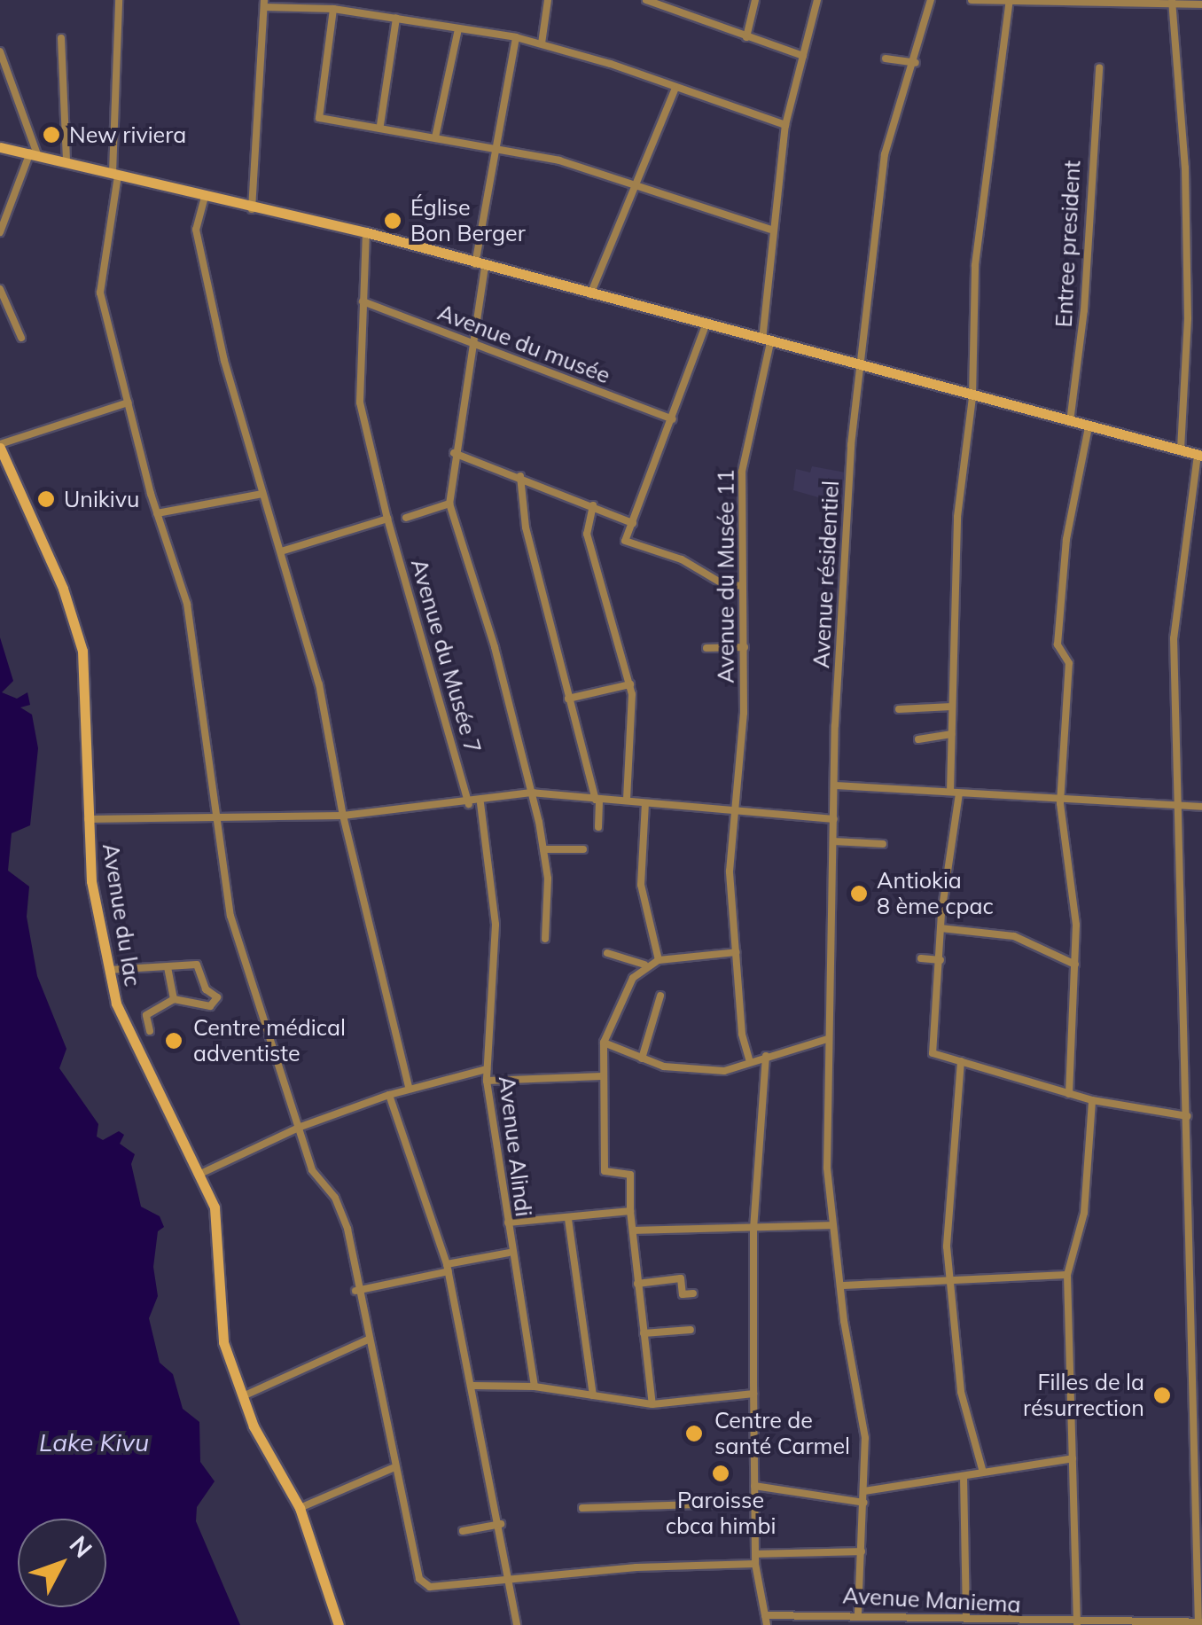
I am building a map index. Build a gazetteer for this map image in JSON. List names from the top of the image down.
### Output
{
  "streets": {
    "main road": ["Avenue du lac"],
    "street": [
      "Entree president",
      "Avenue du musée",
      "Avenue résidentiel",
      "Avenue du Musée 11",
      "Avenue du Musée 7",
      "Avenue Alindi",
      "Avenue Maniema"
    ]
  },
  "crossings": [
    ["Avenue du musée", "Avenue du Musée 7"],
    ["Avenue résidentiel", "Avenue Maniema"]
  ],
  "water": ["Lake Kivu"],
  "places": [
    "New riviera",
    "Église Bon Berger",
    "Unikivu",
    "Antiokia 8 ème cpac",
    "Centre médical adventiste",
    "Filles de la résurrection",
    "Centre de santé Carmel",
    "Paroisse cbca himbi"
  ],
  "north": "top right"
}
